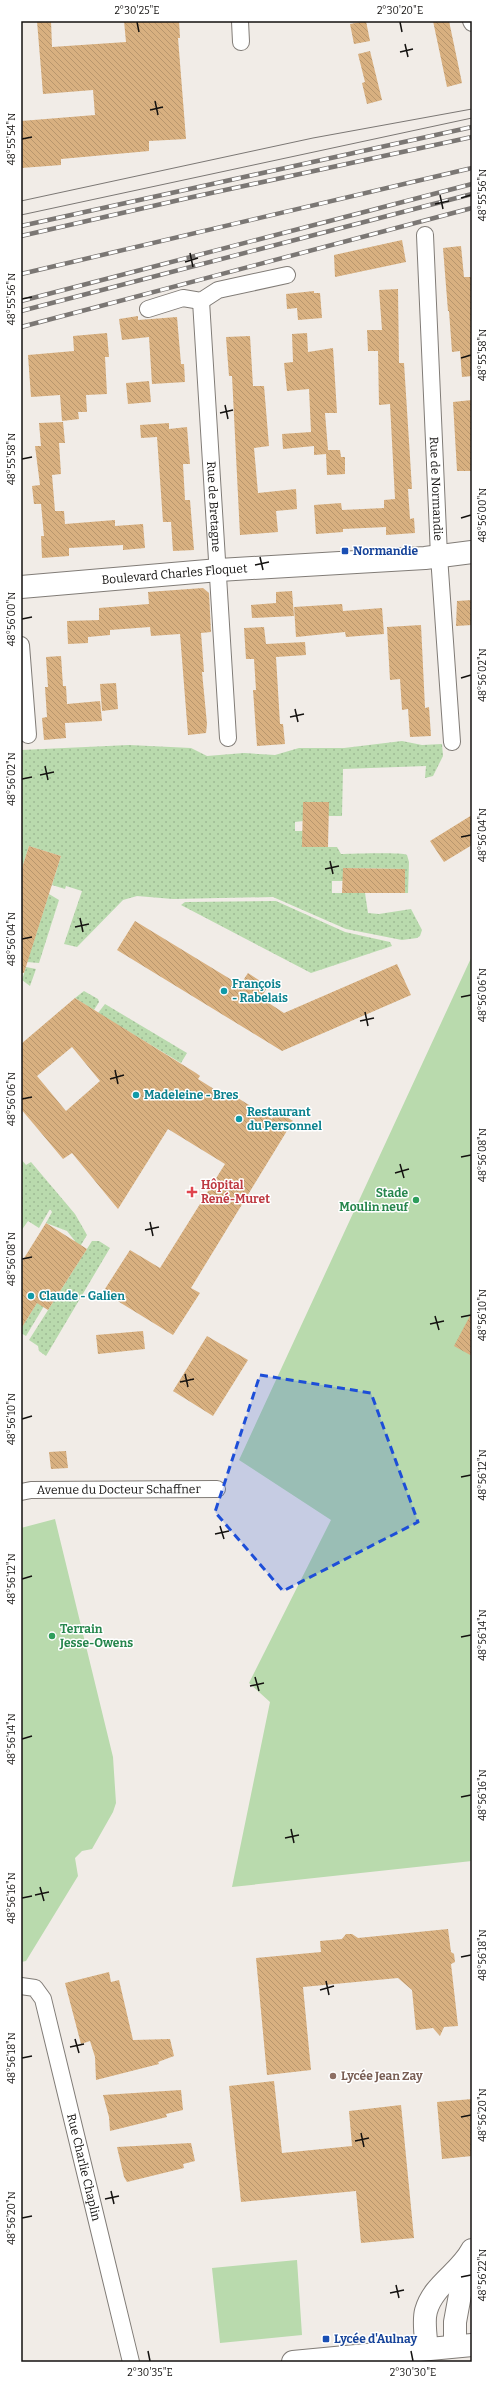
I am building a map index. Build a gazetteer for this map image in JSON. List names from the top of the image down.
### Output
{
  "streets": {
    "street": [
      "Rue de Normandie",
      "Rue de Bretagne",
      "Boulevard Charles Floquet",
      "Avenue du Docteur Schaffner",
      "Rue Charlie Chaplin"
    ]
  },
  "crossings": [
    ["Rue de Normandie", "Boulevard Charles Floquet"],
    ["Rue de Bretagne", "Boulevard Charles Floquet"]
  ],
  "places": {
    "transit": ["Normandie", "Lycée d'Aulnay"],
    "other": [
      "François - Rabelais",
      "Madeleine - Bres",
      "Restaurant du Personnel",
      "Stade Moulin neuf",
      "Claude - Galien",
      "Terrain Jesse-Owens",
      "Lycée Jean Zay"
    ],
    "health": ["Hôpital René-Muret"]
  },
  "coordinates": [
    "2°30'25\"E",
    "2°30'20\"E",
    "48°55'54\"N",
    "48°55'56\"N",
    "48°55'58\"N",
    "48°56'00\"N",
    "48°56'02\"N",
    "48°56'04\"N",
    "48°56'06\"N",
    "48°56'08\"N",
    "48°56'10\"N",
    "48°56'12\"N",
    "48°56'14\"N",
    "48°56'16\"N",
    "48°56'18\"N",
    "48°56'20\"N",
    "48°56'22\"N",
    "2°30'35\"E",
    "2°30'30\"E"
  ]
}
